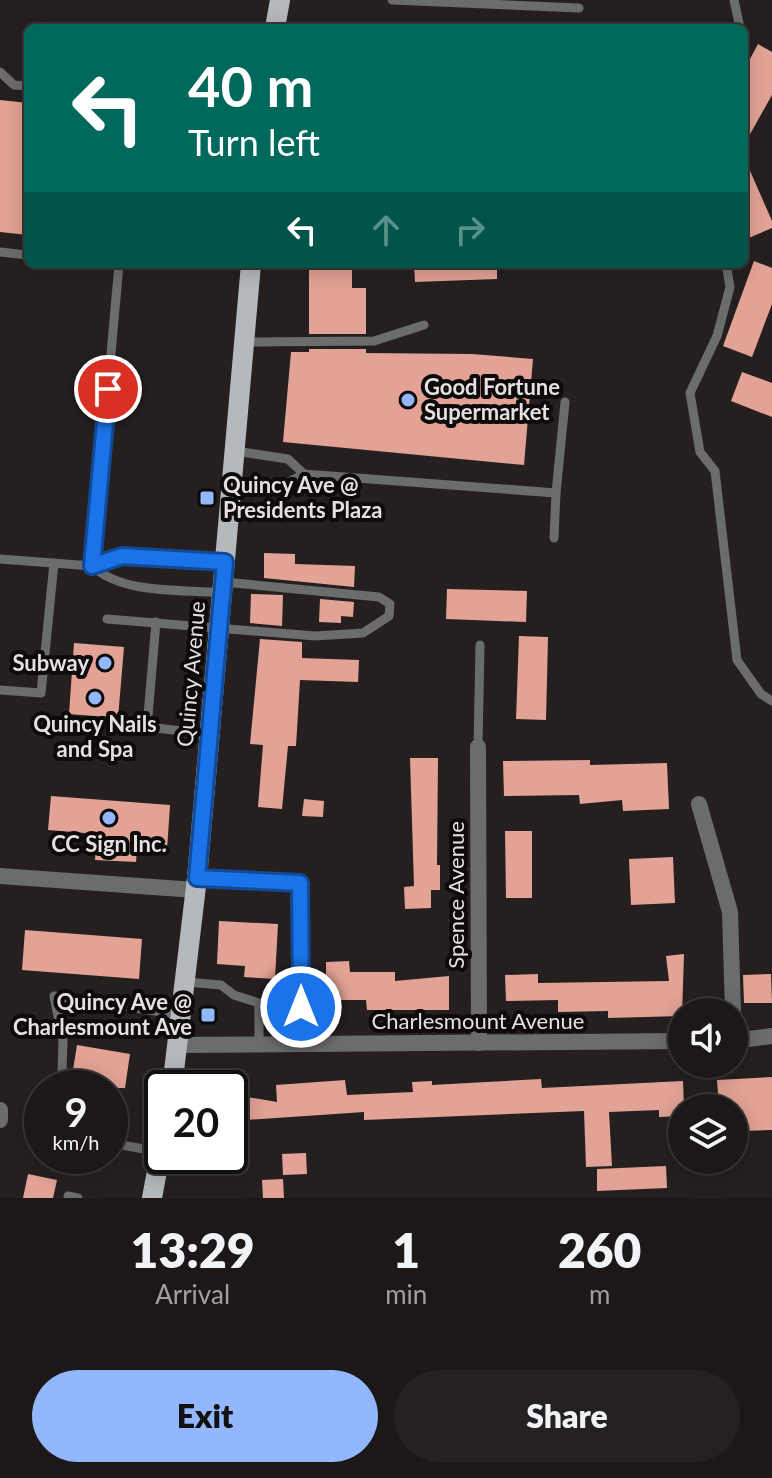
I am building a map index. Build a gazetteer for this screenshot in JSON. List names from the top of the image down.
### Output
{
  "streets": {
    "main road": ["Quincy Avenue"],
    "street": ["Spence Avenue", "Charlesmount Avenue"]
  },
  "crossings": [
    ["Quincy Avenue", "Charlesmount Avenue"],
    ["Spence Avenue", "Charlesmount Avenue"]
  ],
  "places": {
    "other": [
      "Good Fortune Supermarket",
      "Subway",
      "Quincy Nails and Spa",
      "CC Sign Inc."
    ],
    "transit": ["Quincy Ave @ Presidents Plaza", "Quincy Ave @ Charlesmount Ave"]
  },
  "page": {
    "turn": ["40 m", "Turn left"],
    "speed": "9 km/h",
    "limit": "20",
    "eta": [
      "13:29",
      "Arrival",
      "1",
      "min",
      "260",
      "m"
    ],
    "buttons": ["Exit", "Share"]
  }
}
